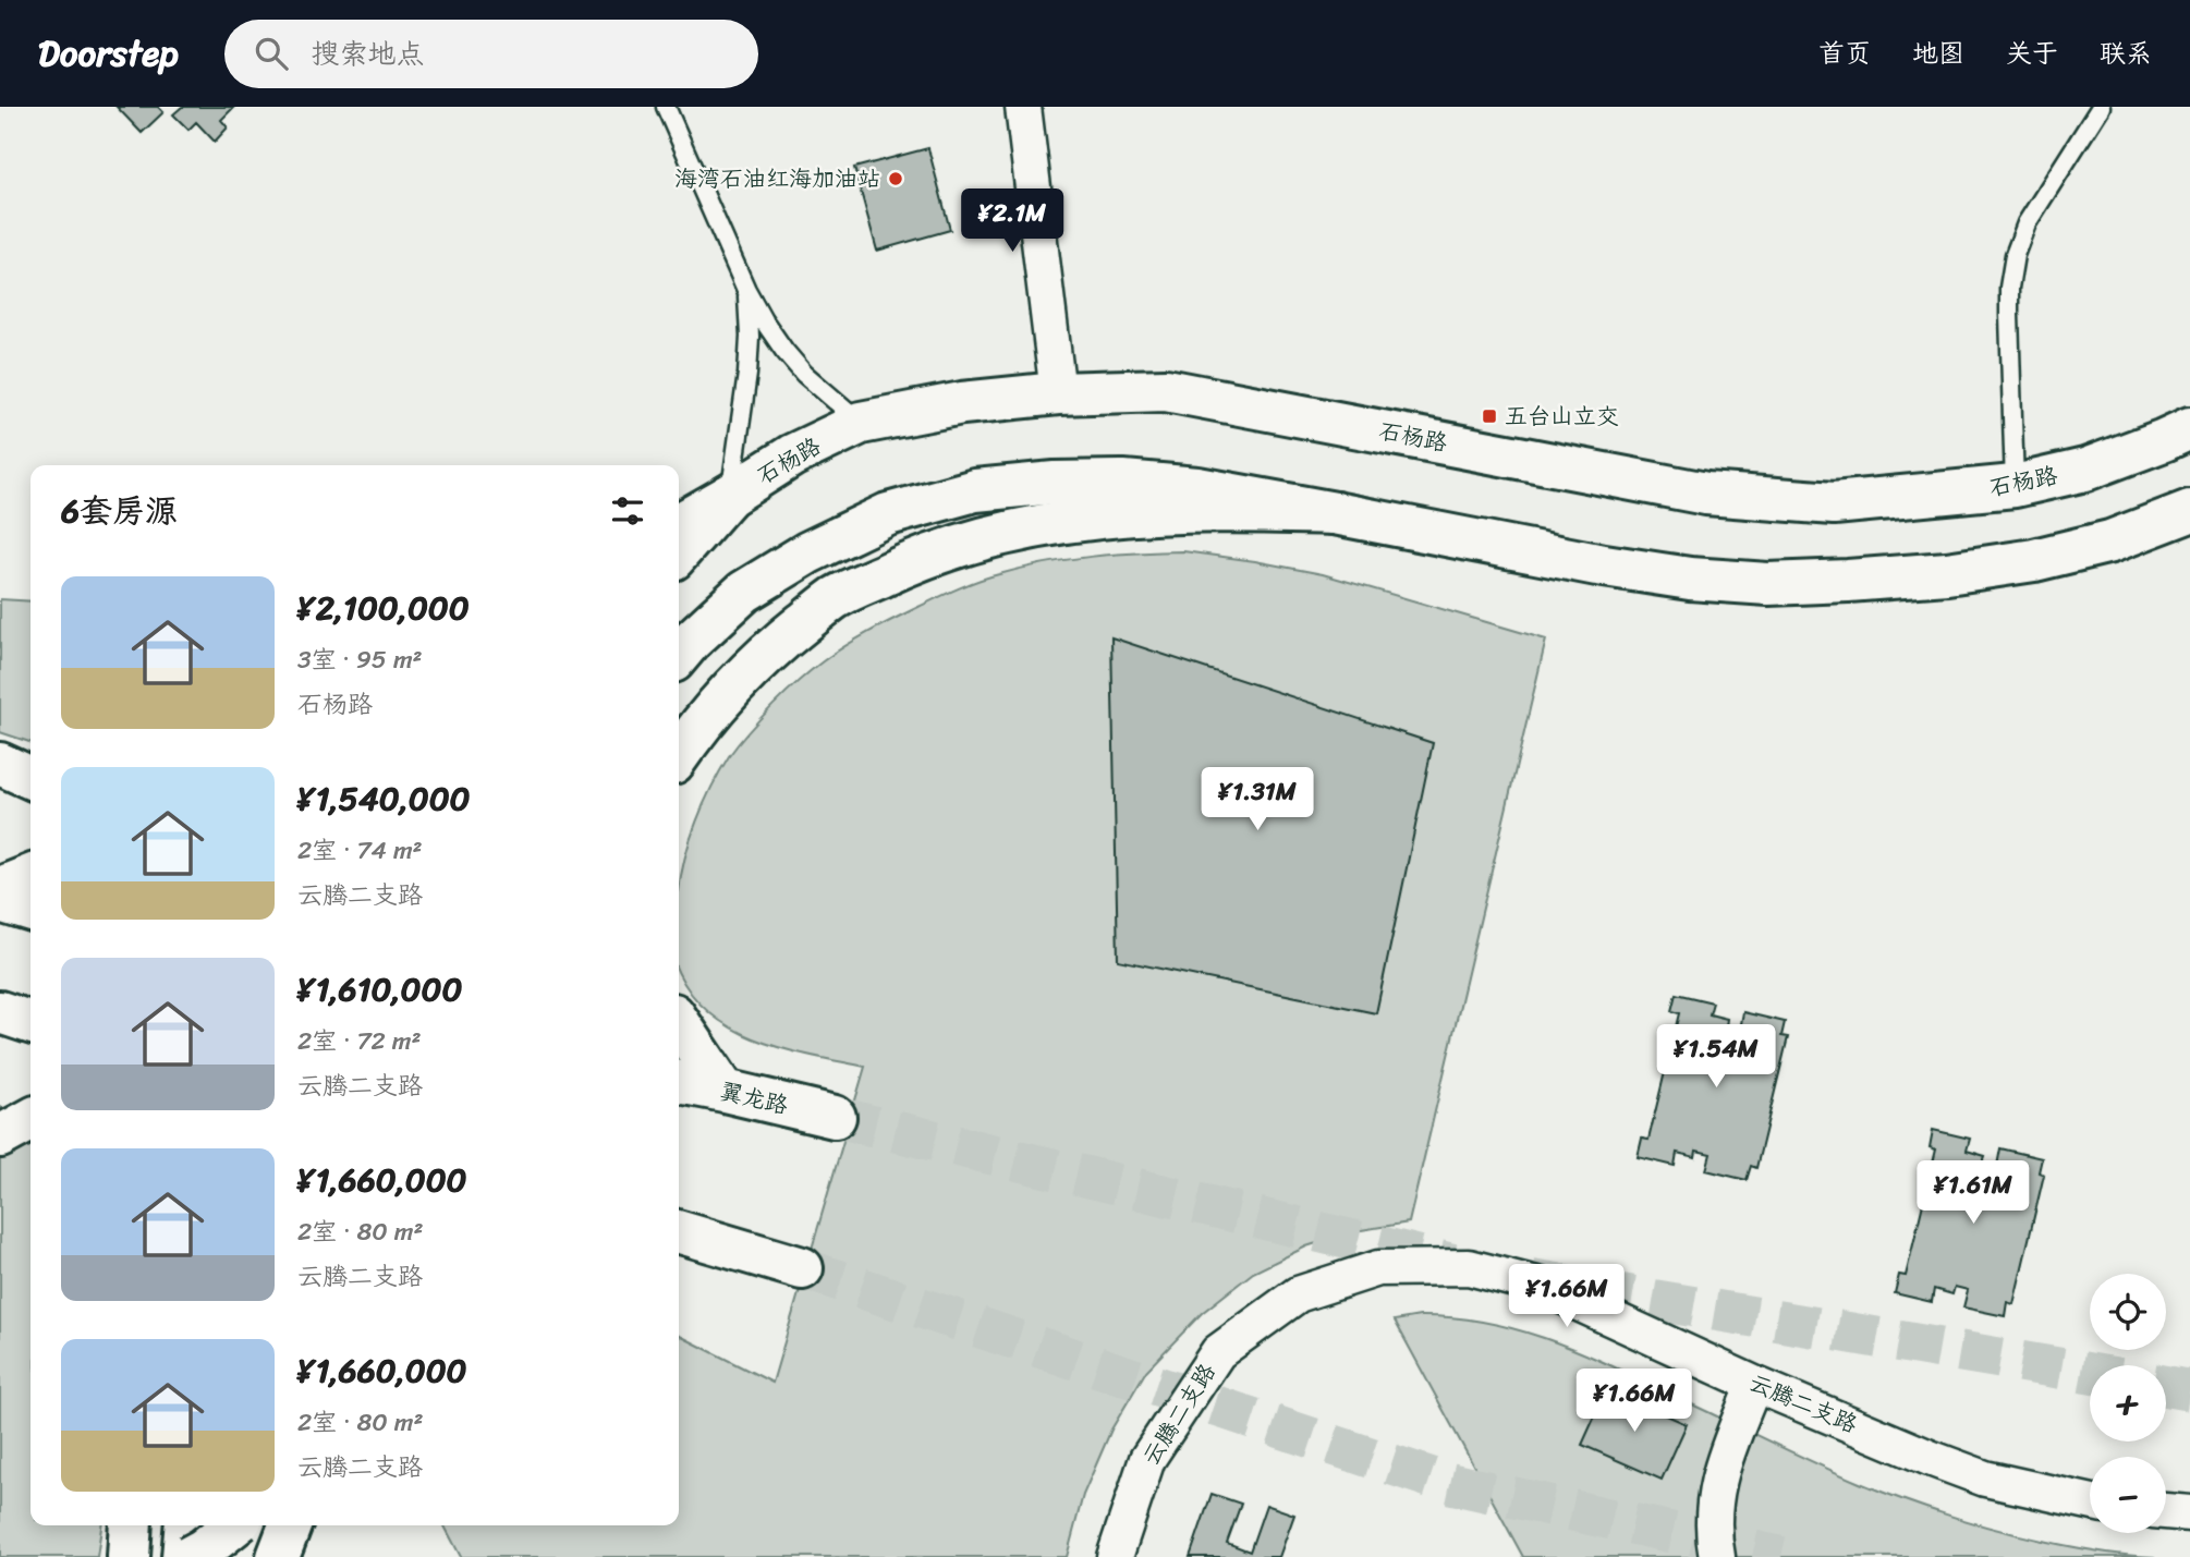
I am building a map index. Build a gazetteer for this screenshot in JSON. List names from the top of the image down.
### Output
{
  "streets": {
    "main road": ["石杨路", "翼龙路"],
    "street": ["云腾二支路"]
  },
  "places": {
    "other": ["海湾石油红海加油站"],
    "transit": ["五台山立交"]
  },
  "page": {
    "header": "Doorstep",
    "search": "搜索地点",
    "nav": [
      "首页",
      "地图",
      "关于",
      "联系"
    ],
    "price": [
      "¥2.1M",
      "¥1.31M",
      "¥1.54M",
      "¥1.61M",
      "¥1.66M",
      "¥1.66M"
    ],
    "heading": "6套房源",
    "list": [
      {
        "name": "¥2,100,000",
        "note": "3室 · 95 m² · 石杨路"
      },
      {
        "name": "¥1,540,000",
        "note": "2室 · 74 m² · 云腾二支路"
      },
      {
        "name": "¥1,610,000",
        "note": "2室 · 72 m² · 云腾二支路"
      },
      {
        "name": "¥1,660,000",
        "note": "2室 · 80 m² · 云腾二支路"
      },
      {
        "name": "¥1,660,000",
        "note": "2室 · 80 m² · 云腾二支路"
      }
    ],
    "map_buttons": ["+", "−"]
  }
}
